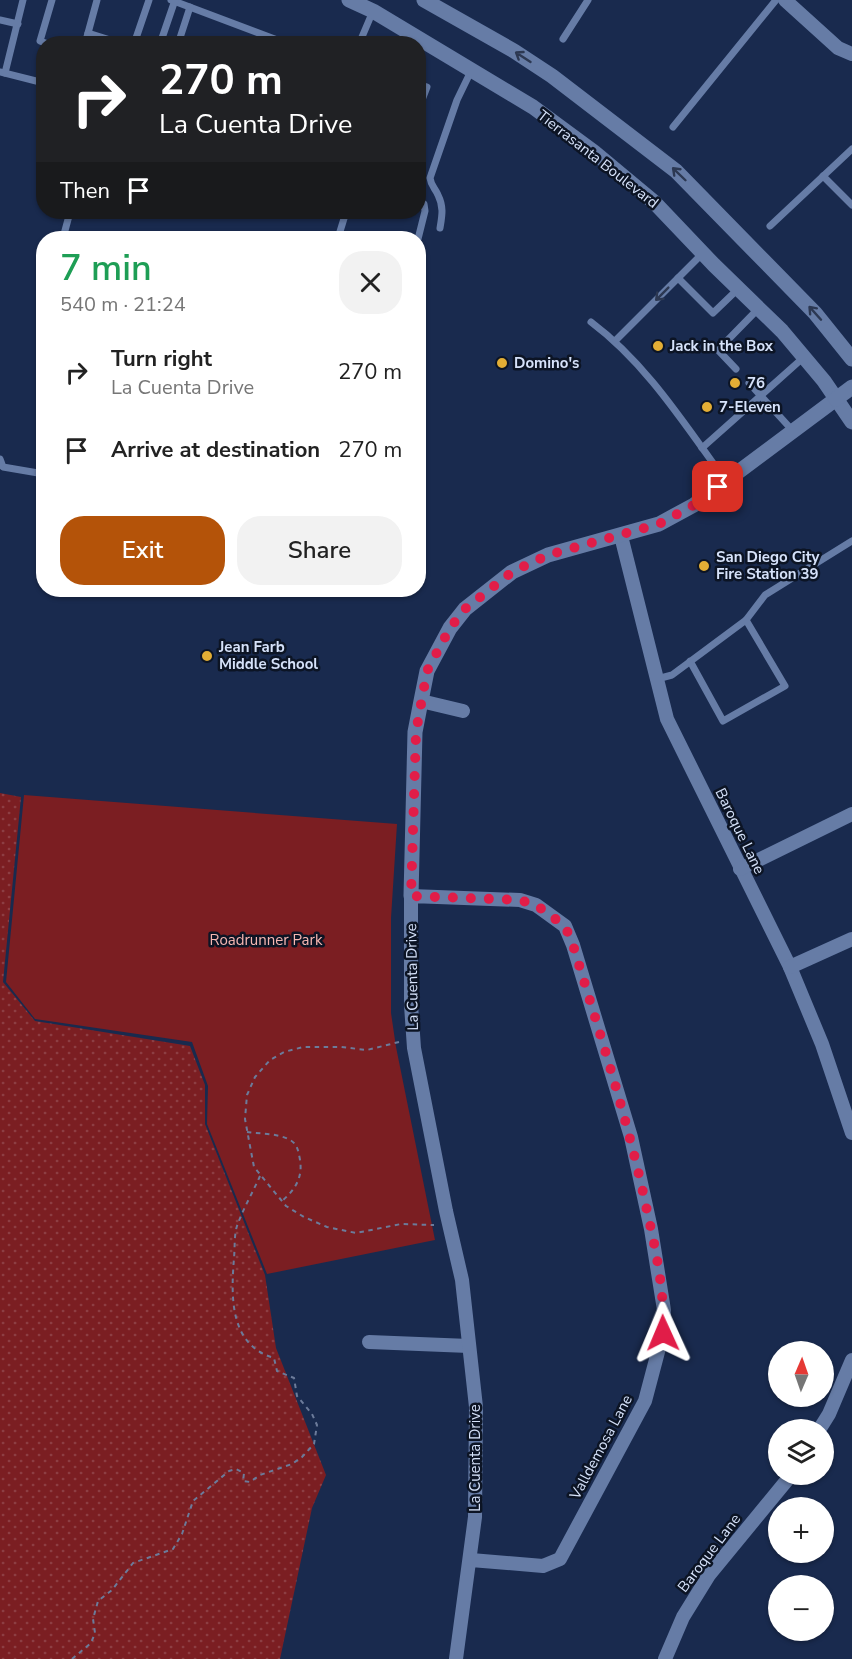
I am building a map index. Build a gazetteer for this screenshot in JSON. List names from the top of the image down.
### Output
{
  "streets": {
    "main road": ["Tierrasanta Boulevard", "La Cuenta Drive"],
    "street": ["Baroque Lane", "Valldemosa Lane"]
  },
  "crossings": [
    ["Tierrasanta Boulevard", "La Cuenta Drive"],
    ["Baroque Lane", "La Cuenta Drive"],
    ["La Cuenta Drive", "Valldemosa Lane"]
  ],
  "parks": ["Roadrunner Park"],
  "places": [
    "Jack in the Box",
    "Domino's",
    "76",
    "7-Eleven",
    "San Diego City Fire Station 39",
    "Jean Farb Middle School"
  ],
  "north": "top",
  "page": {
    "turn": ["270 m", "La Cuenta Drive"],
    "then": "Then",
    "heading": ["7 min", "540 m · 21:24"],
    "list": [
      {
        "name": "Turn right",
        "note": "La Cuenta Drive",
        "value": "270 m"
      },
      {
        "name": "Arrive at destination",
        "value": "270 m"
      }
    ],
    "buttons": ["Exit", "Share"],
    "map_buttons": ["+", "−"]
  }
}
